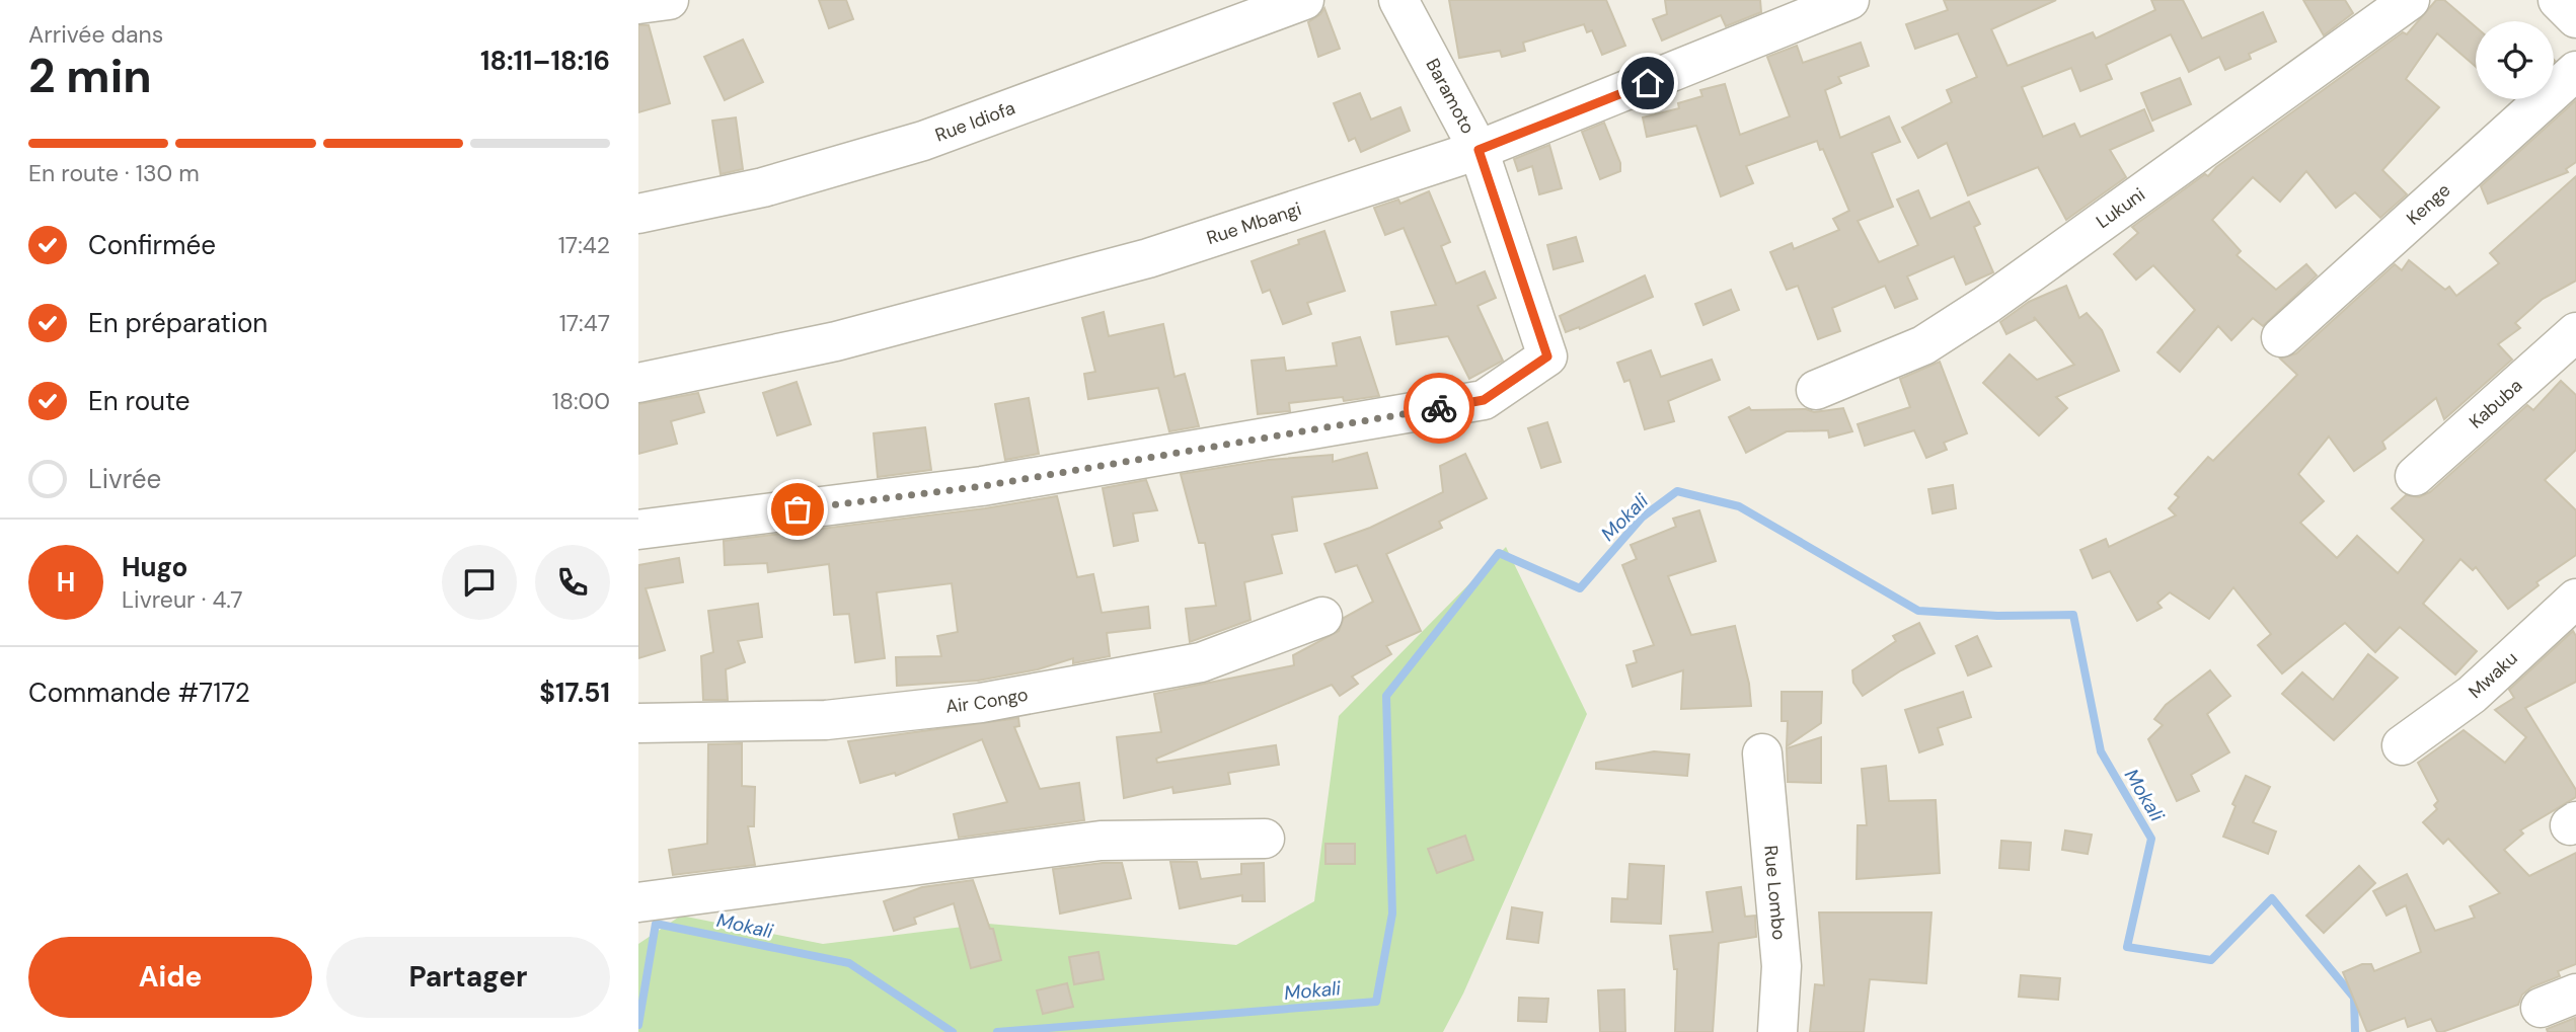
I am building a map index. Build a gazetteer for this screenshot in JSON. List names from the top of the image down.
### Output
{
  "streets": {
    "street": [
      "Baramoto",
      "Rue Idiofa",
      "Kenge",
      "Lukuni",
      "Rue Mbangi",
      "Kabuba",
      "Mwaku",
      "Air Congo",
      "Rue Lombo"
    ]
  },
  "crossings": [
    ["Baramoto", "Rue Mbangi"]
  ],
  "water": ["Mokali"],
  "page": {
    "heading": ["2 min", "Arrivée dans", "18:11–18:16"],
    "panel": [
      "Hugo",
      "Livreur · 4.7",
      "Commande #7172",
      "$17.51"
    ],
    "bar": "En route · 130 m",
    "list": [
      ["Confirmée", "17:42"],
      ["En préparation", "17:47"],
      ["En route", "18:00"],
      "Livrée"
    ],
    "round": "H",
    "buttons": ["Aide", "Partager"]
  }
}
